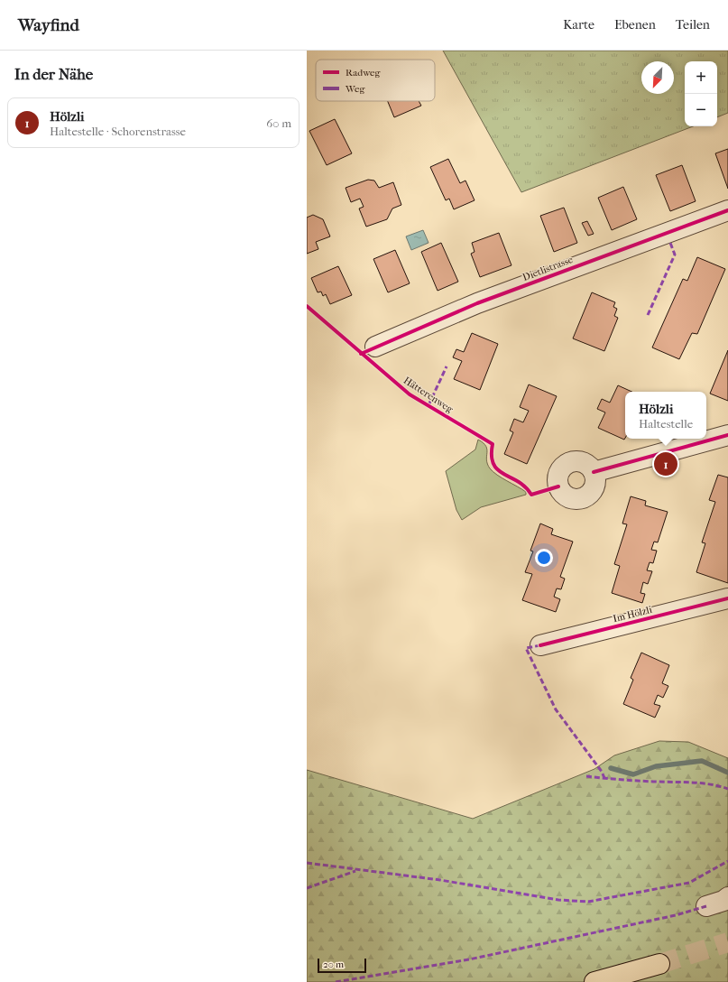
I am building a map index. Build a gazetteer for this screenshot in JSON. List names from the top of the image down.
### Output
{
  "streets": {
    "street": ["Dietlistrasse", "Im Hölzli"],
    "cycle path": ["Hätterenweg"]
  },
  "legend": ["Radweg", "Weg"],
  "scale_bar": "20 m",
  "north": "bottom left",
  "page": {
    "header": "Wayfind",
    "nav": ["Karte", "Ebenen", "Teilen"],
    "heading": "In der Nähe",
    "map_buttons": ["+", "−"],
    "list": [
      {
        "mark": "1",
        "name": "Hölzli",
        "note": "Haltestelle · Schorenstrasse",
        "value": "60 m"
      }
    ],
    "popup": ["Hölzli", "Haltestelle"],
    "pins": "1",
    "scale": "20 m"
  }
}
